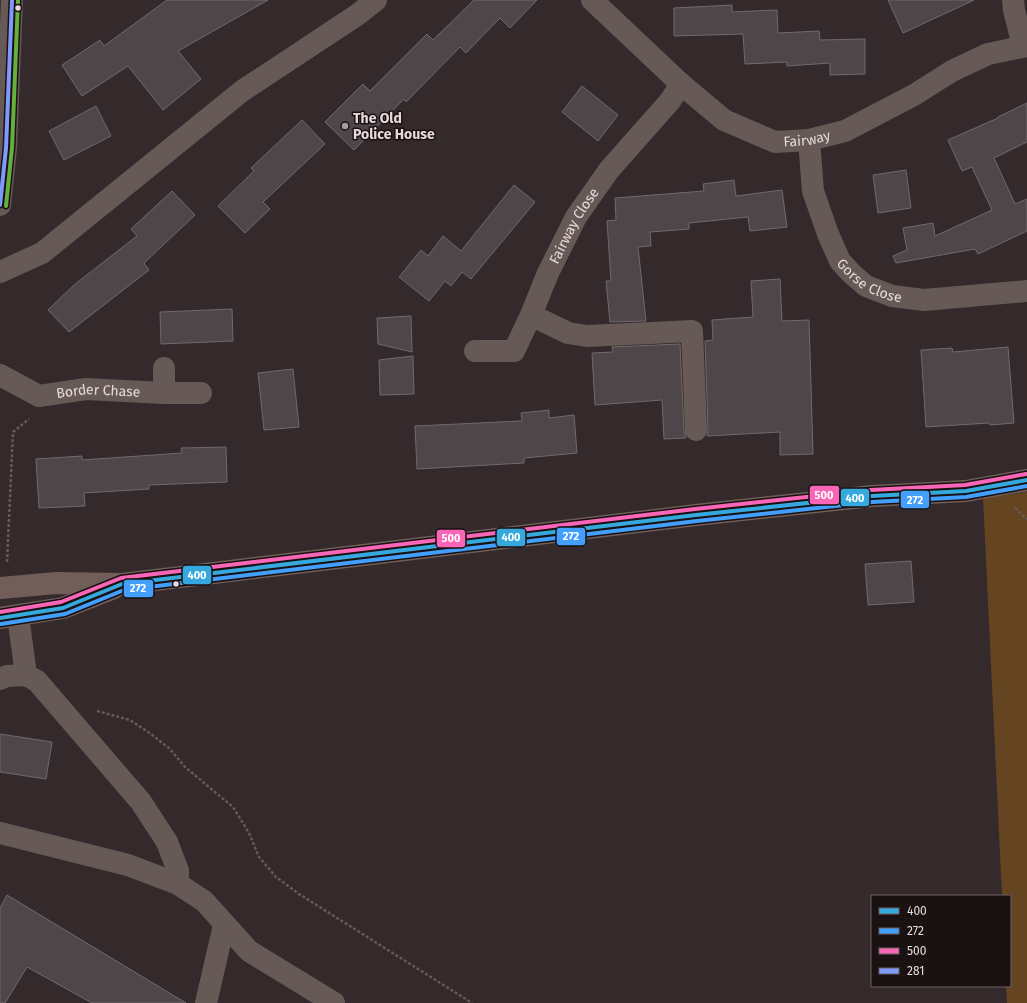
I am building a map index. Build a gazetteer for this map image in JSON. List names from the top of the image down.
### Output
{
  "streets": {
    "street": [
      "Fairway",
      "Fairway Close",
      "Gorse Close",
      "Border Chase"
    ]
  },
  "crossings": [
    ["Fairway", "Fairway Close"],
    ["Fairway", "Gorse Close"]
  ],
  "places": ["The Old Police House"],
  "lines": [
    "transit line 281",
    "transit line 500",
    "transit line 400",
    "transit line 272"
  ],
  "legend": [
    "400",
    "272",
    "500",
    "281"
  ]
}
